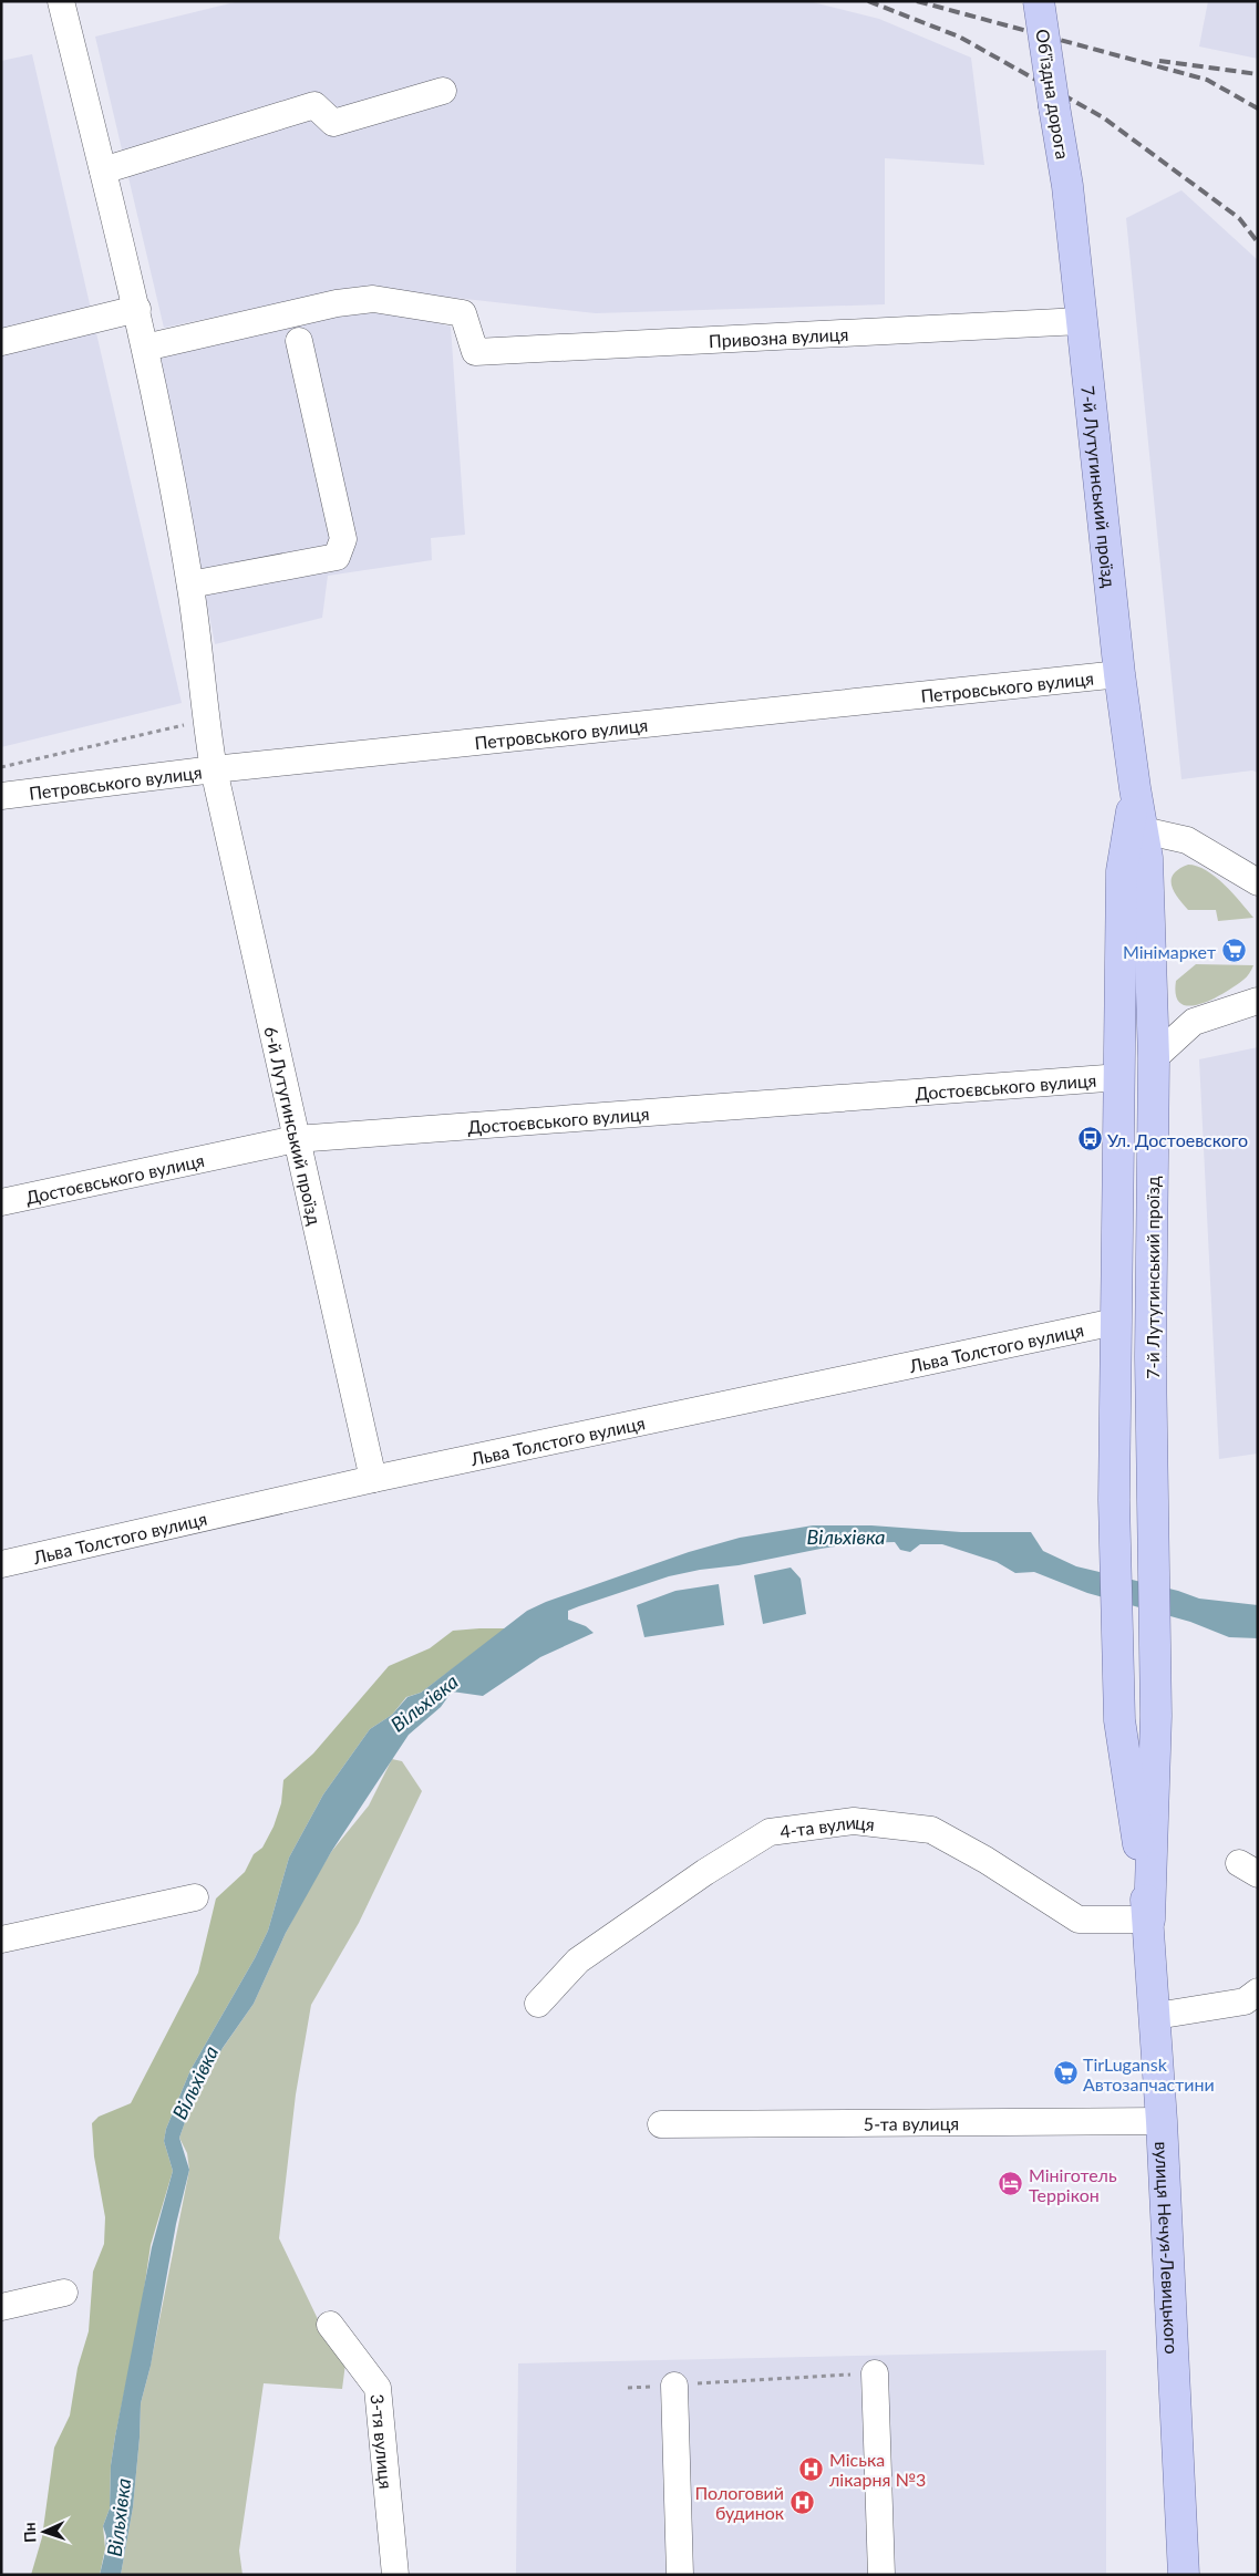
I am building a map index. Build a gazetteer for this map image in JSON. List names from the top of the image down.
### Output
{
  "streets": {
    "main road": ["Об'їздна дорога", "7-й Лутугинський проїзд", "вулиця Нечуя-Левицького"],
    "street": [
      "Привозна вулиця",
      "Петровського вулиця",
      "Достоєвського вулиця",
      "6-й Лутугинський проїзд",
      "Льва Толстого вулиця",
      "4-та вулиця",
      "5-та вулиця",
      "3-тя вулиця"
    ]
  },
  "crossings": [
    ["Об'їздна дорога", "7-й Лутугинський проїзд"],
    ["Привозна вулиця", "7-й Лутугинський проїзд"],
    ["Привозна вулиця", "6-й Лутугинський проїзд"],
    ["7-й Лутугинський проїзд", "Петровського вулиця"],
    ["7-й Лутугинський проїзд", "Достоєвського вулиця"],
    ["7-й Лутугинський проїзд", "Льва Толстого вулиця"],
    ["7-й Лутугинський проїзд", "вулиця Нечуя-Левицького"],
    ["Петровського вулиця", "6-й Лутугинський проїзд"],
    ["Достоєвського вулиця", "6-й Лутугинський проїзд"],
    ["6-й Лутугинський проїзд", "Льва Толстого вулиця"],
    ["4-та вулиця", "вулиця Нечуя-Левицького"],
    ["5-та вулиця", "вулиця Нечуя-Левицького"]
  ],
  "water": ["Вільхівка"],
  "places": {
    "supermarket": ["Мінімаркет", "TirLugansk Автозапчастини"],
    "bus stop": ["Ул. Достоевского"],
    "hotel": ["Мініготель Террікон"],
    "hospital": ["Міська лікарня №3", "Пологовий будинок"]
  },
  "north": "left"
}
